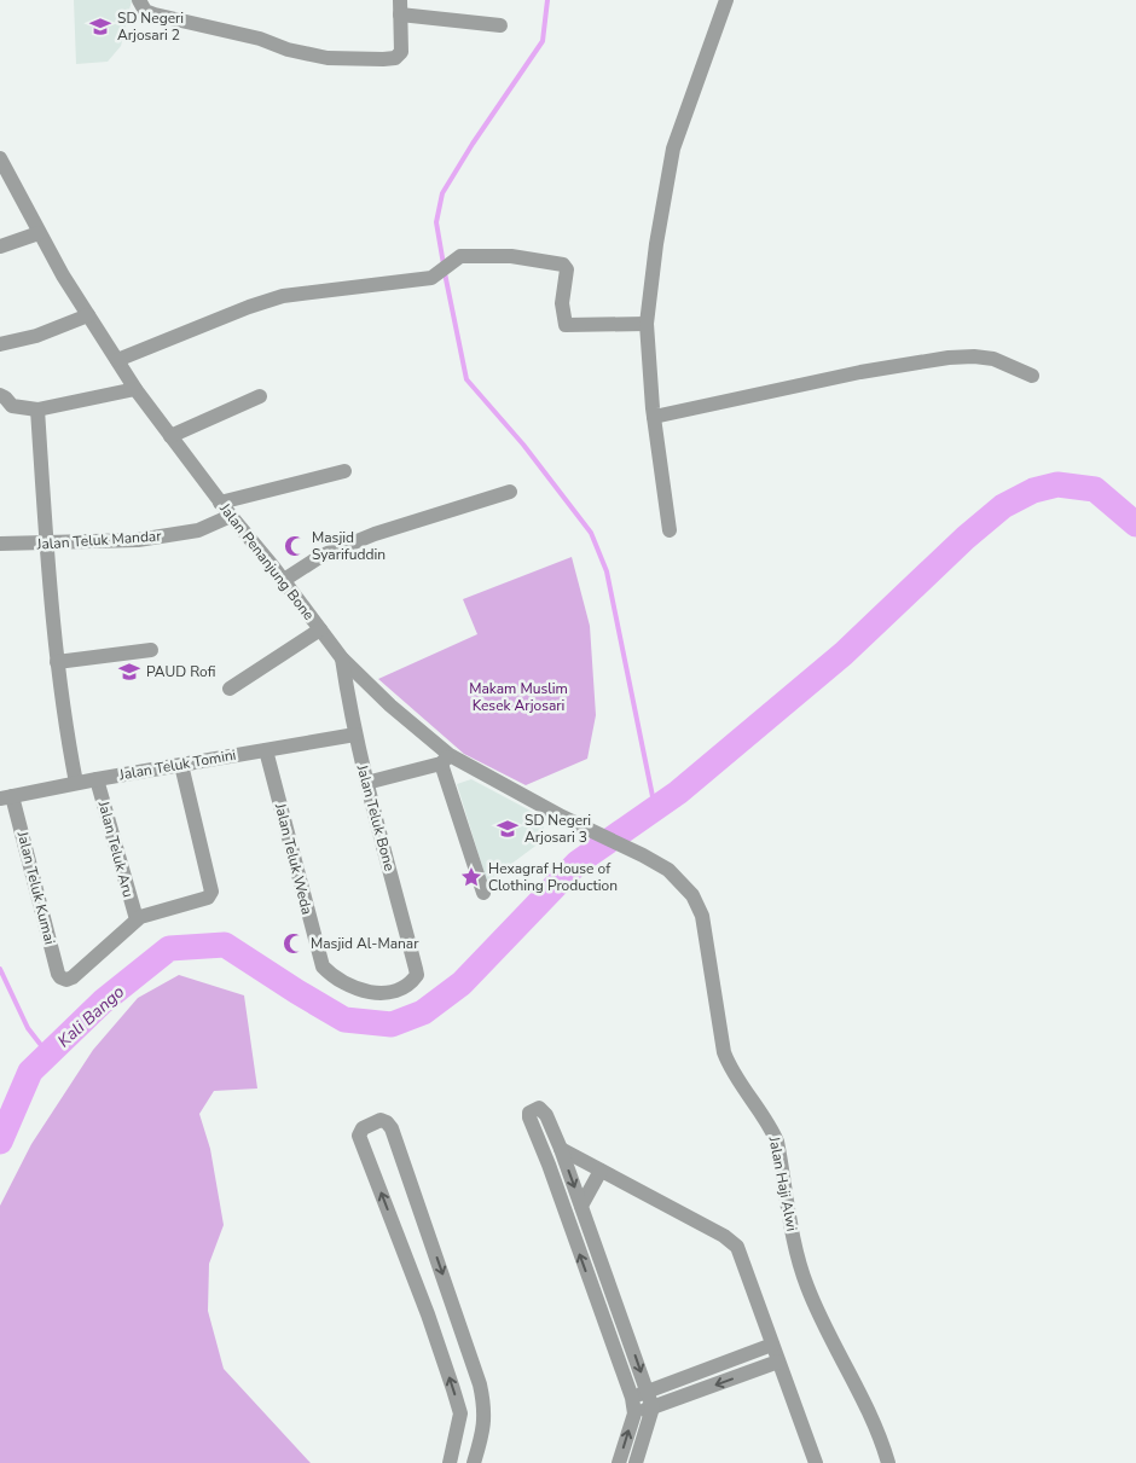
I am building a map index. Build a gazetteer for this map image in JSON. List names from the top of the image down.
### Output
{
  "streets": {
    "street": [
      "Jalan Teluk Mandar",
      "Jalan Penanjung Bone",
      "Jalan Teluk Tomini",
      "Jalan Teluk Bone",
      "Jalan Teluk Aru",
      "Jalan Teluk Weda",
      "Jalan Teluk Kumai",
      "Jalan Haji Alwi"
    ]
  },
  "crossings": [
    ["Jalan Teluk Mandar", "Jalan Penanjung Bone"],
    ["Jalan Penanjung Bone", "Jalan Teluk Bone"],
    ["Jalan Penanjung Bone", "Jalan Haji Alwi"],
    ["Jalan Teluk Tomini", "Jalan Teluk Bone"],
    ["Jalan Teluk Tomini", "Jalan Teluk Aru"],
    ["Jalan Teluk Tomini", "Jalan Teluk Weda"],
    ["Jalan Teluk Tomini", "Jalan Teluk Kumai"],
    ["Jalan Teluk Bone", "Jalan Teluk Weda"],
    ["Jalan Teluk Aru", "Jalan Teluk Kumai"]
  ],
  "water": ["Kali Bango"],
  "parks": ["Makam Muslim Kesek Arjosari"],
  "places": {
    "school or university": ["SD Negeri Arjosari 2", "PAUD Rofi", "SD Negeri Arjosari 3"],
    "mosque": ["Masjid Syarifuddin", "Masjid Al-Manar"],
    "place": ["Hexagraf House of Clothing Production"]
  }
}
